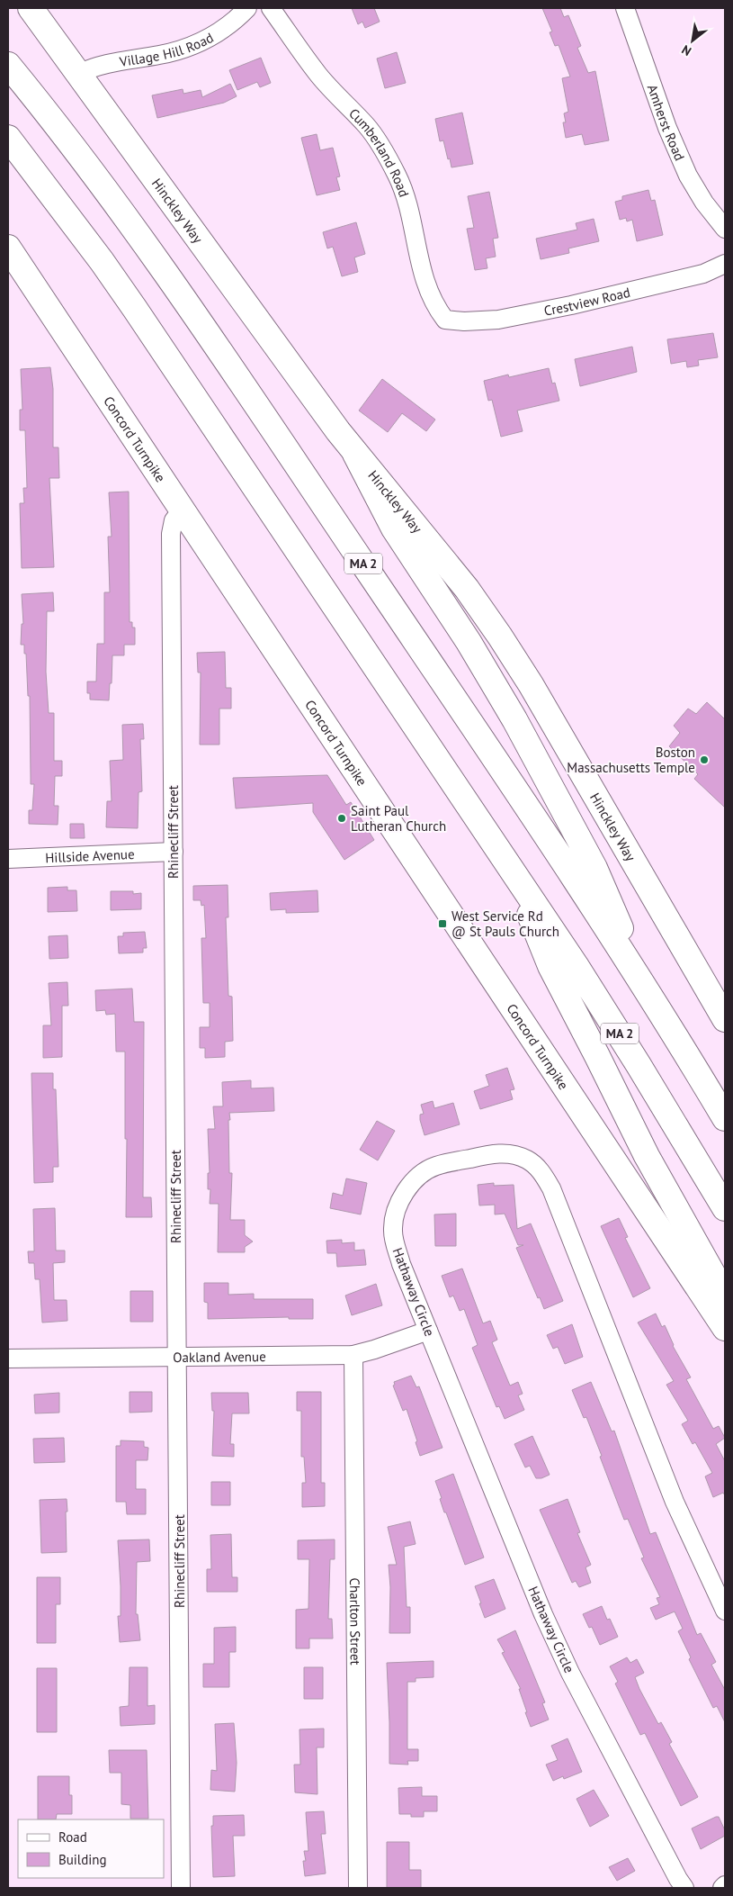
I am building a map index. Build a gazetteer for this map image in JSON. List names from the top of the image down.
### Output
{
  "streets": {
    "main road": ["Hinckley Way", "Concord Turnpike", "MA 2"],
    "street": [
      "Village Hill Road",
      "Amherst Road",
      "Cumberland Road",
      "Crestview Road",
      "Rhinecliff Street",
      "Hillside Avenue",
      "Hathaway Circle",
      "Oakland Avenue",
      "Charlton Street"
    ]
  },
  "crossings": [
    ["Village Hill Road", "Hinckley Way"],
    ["Cumberland Road", "Crestview Road"],
    ["Concord Turnpike", "Rhinecliff Street"],
    ["Rhinecliff Street", "Hillside Avenue"],
    ["Rhinecliff Street", "Oakland Avenue"],
    ["Hathaway Circle", "Oakland Avenue"],
    ["Oakland Avenue", "Charlton Street"]
  ],
  "places": {
    "other": ["Boston Massachusetts Temple", "Saint Paul Lutheran Church"],
    "transit": ["West Service Rd @ St Pauls Church"]
  },
  "legend": ["Road", "Building"],
  "north": "bottom left"
}
